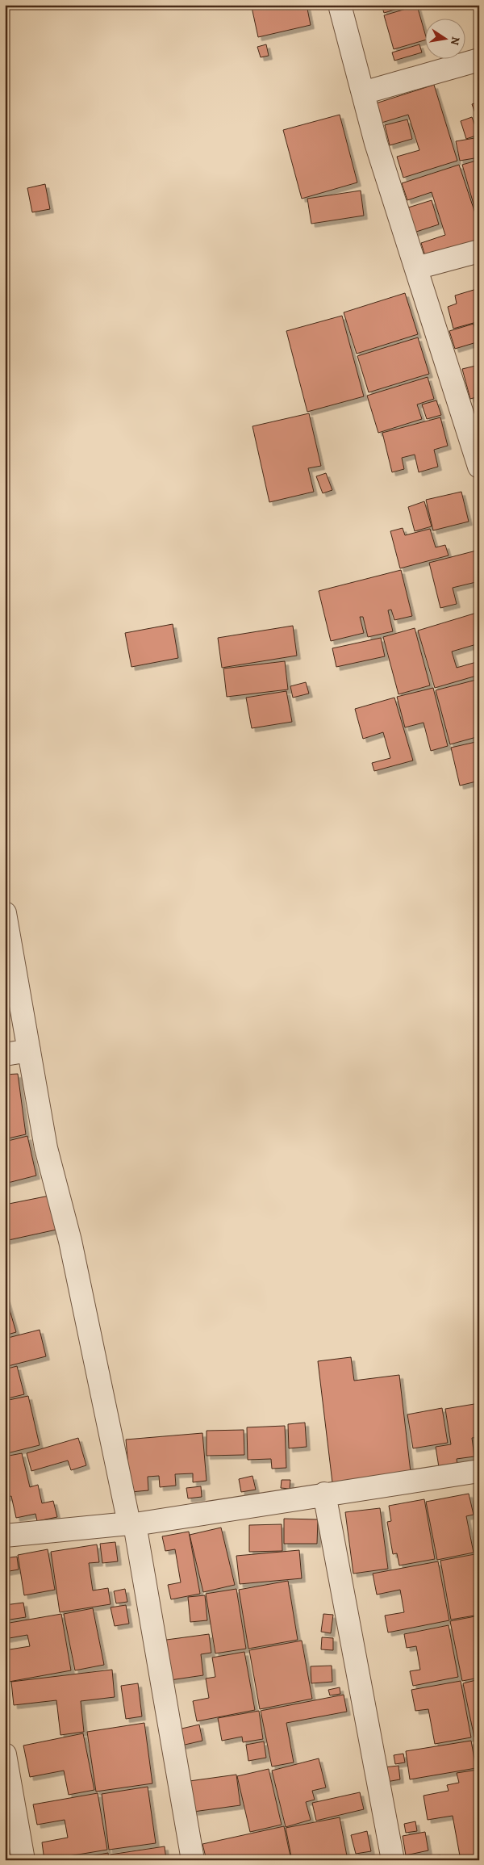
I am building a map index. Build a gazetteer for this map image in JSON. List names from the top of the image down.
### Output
{
  "north": "right"
}
